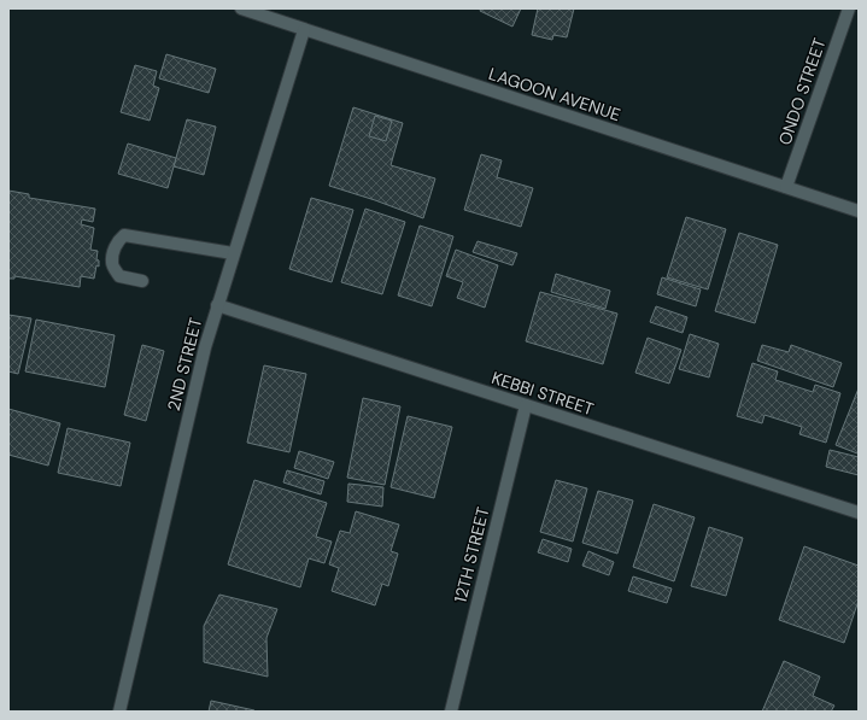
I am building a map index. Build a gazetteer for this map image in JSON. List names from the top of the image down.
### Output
{
  "streets": {
    "street": [
      "ONDO STREET",
      "LAGOON AVENUE",
      "2ND STREET",
      "KEBBI STREET",
      "12TH STREET"
    ]
  },
  "crossings": [
    ["ONDO STREET", "LAGOON AVENUE"],
    ["LAGOON AVENUE", "2ND STREET"],
    ["2ND STREET", "KEBBI STREET"],
    ["KEBBI STREET", "12TH STREET"]
  ]
}
